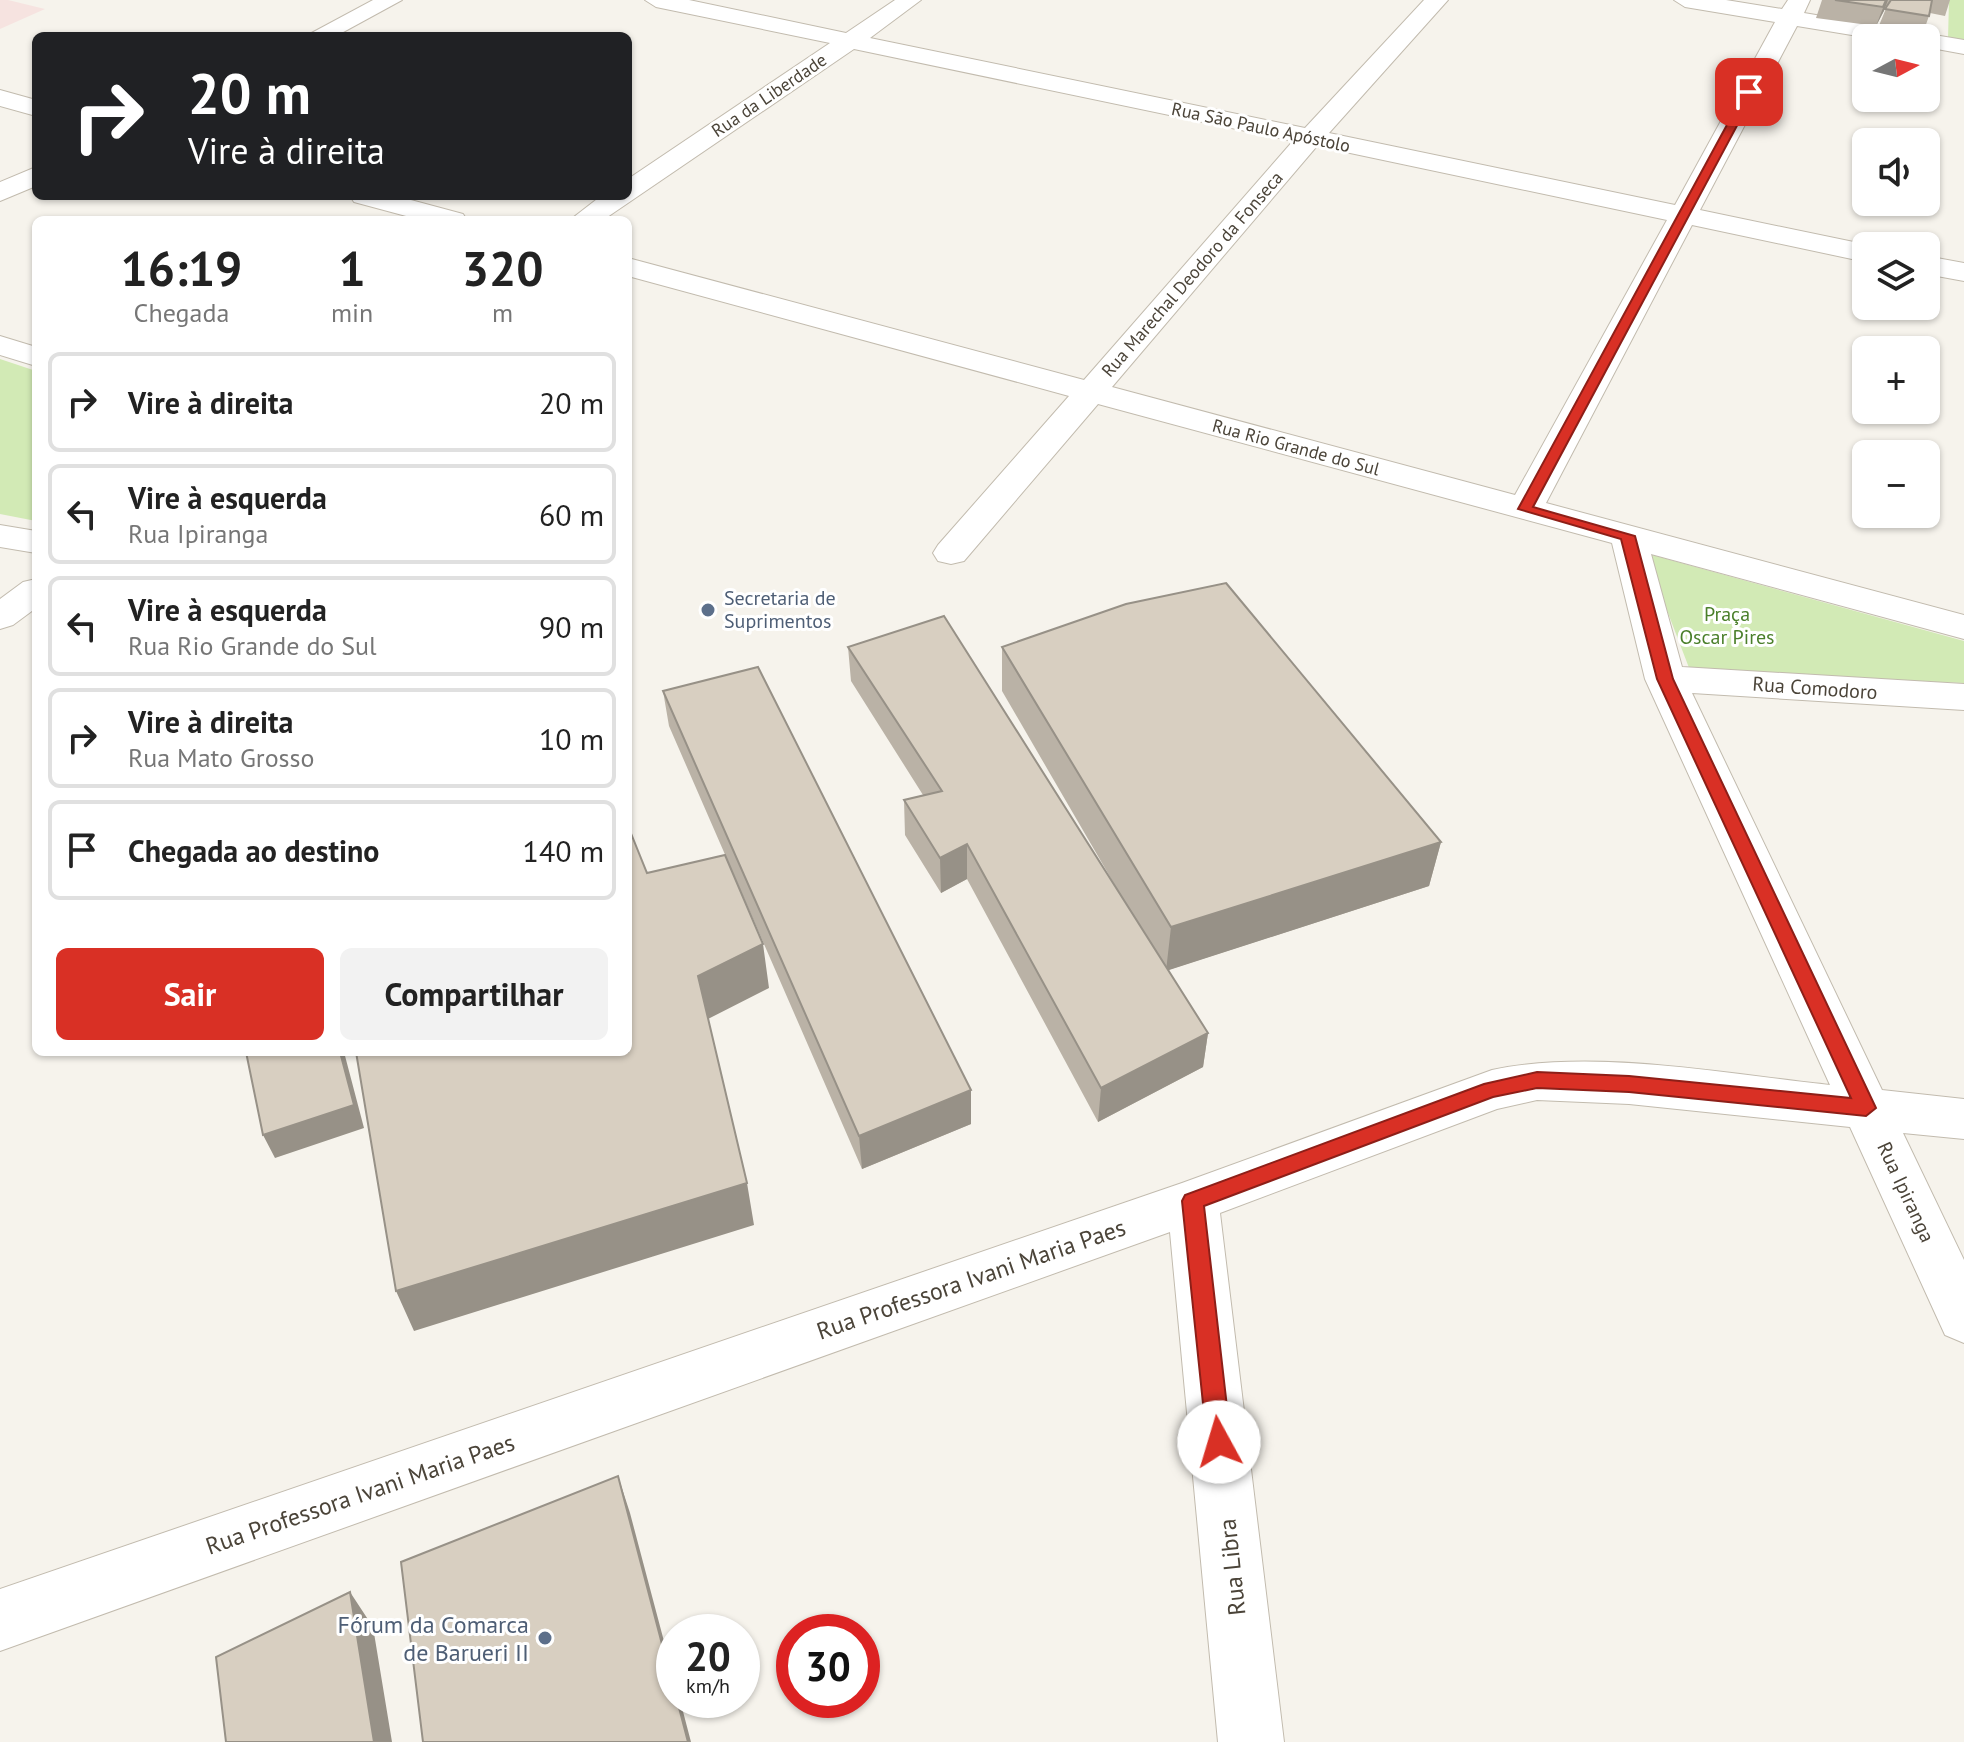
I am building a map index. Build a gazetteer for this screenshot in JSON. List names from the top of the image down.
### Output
{
  "streets": {
    "street": [
      "Rua da Liberdade",
      "Rua São Paulo Apóstolo",
      "Rua Marechal Deodoro da Fonseca",
      "Rua Rio Grande do Sul",
      "Rua Comodoro",
      "Rua Ipiranga",
      "Rua Professora Ivani Maria Paes",
      "Rua Libra"
    ]
  },
  "crossings": [
    ["Rua da Liberdade", "Rua São Paulo Apóstolo"],
    ["Rua São Paulo Apóstolo", "Rua Marechal Deodoro da Fonseca"],
    ["Rua Marechal Deodoro da Fonseca", "Rua Rio Grande do Sul"],
    ["Rua Rio Grande do Sul", "Rua Ipiranga"],
    ["Rua Comodoro", "Rua Ipiranga"],
    ["Rua Ipiranga", "Rua Professora Ivani Maria Paes"],
    ["Rua Professora Ivani Maria Paes", "Rua Libra"]
  ],
  "parks": ["Praça Oscar Pires"],
  "places": ["Secretaria de Suprimentos", "Fórum da Comarca de Barueri II"],
  "north": "right",
  "page": {
    "map_buttons": ["+", "−"],
    "turn": ["20 m", "Vire à direita"],
    "eta": [
      "16:19",
      "Chegada",
      "1",
      "min",
      "320",
      "m"
    ],
    "list": [
      {
        "name": "Vire à direita",
        "value": "20 m"
      },
      {
        "name": "Vire à esquerda",
        "note": "Rua Ipiranga",
        "value": "60 m"
      },
      {
        "name": "Vire à esquerda",
        "note": "Rua Rio Grande do Sul",
        "value": "90 m"
      },
      {
        "name": "Vire à direita",
        "note": "Rua Mato Grosso",
        "value": "10 m"
      },
      {
        "name": "Chegada ao destino",
        "value": "140 m"
      }
    ],
    "buttons": ["Sair", "Compartilhar"],
    "speed": "20 km/h",
    "limit": "30"
  }
}
